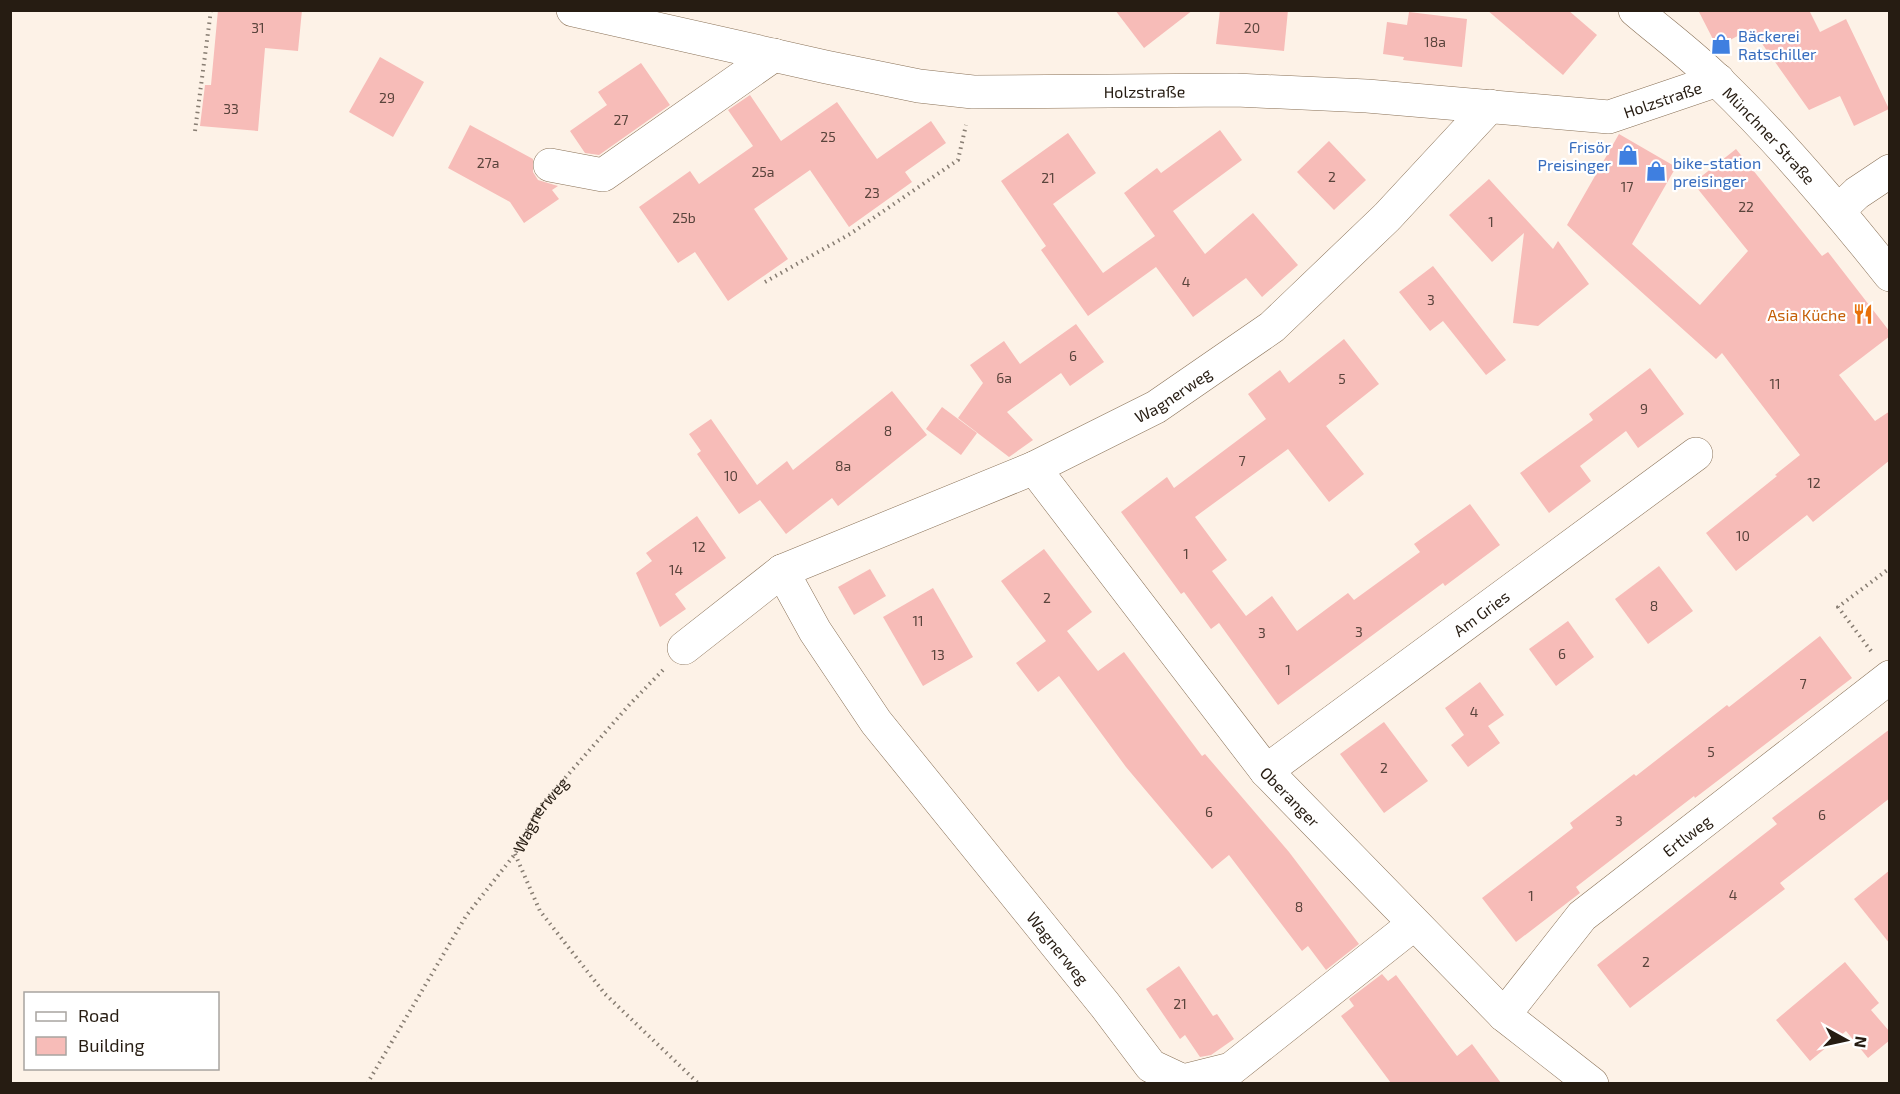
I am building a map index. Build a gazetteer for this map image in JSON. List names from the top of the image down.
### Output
{
  "streets": {
    "street": [
      "Holzstraße",
      "Münchner Straße",
      "Wagnerweg",
      "Am Gries",
      "Oberanger",
      "Ertlweg"
    ]
  },
  "crossings": [
    ["Holzstraße", "Münchner Straße"],
    ["Holzstraße", "Wagnerweg"],
    ["Wagnerweg", "Oberanger"],
    ["Am Gries", "Oberanger"],
    ["Oberanger", "Ertlweg"]
  ],
  "places": {
    "shop": ["Bäckerei Ratschiller", "Frisör Preisinger", "bike-station preisinger"],
    "restaurant": ["Asia Küche"]
  },
  "house_numbers": [
    "31",
    "20",
    "18a",
    "29",
    "33",
    "27",
    "25",
    "27a",
    "25a",
    "2",
    "21",
    "17",
    "23",
    "22",
    "25b",
    "1",
    "4",
    "3",
    "6",
    "6a",
    "5",
    "11",
    "9",
    "8",
    "7",
    "8a",
    "10",
    "12",
    "10",
    "12",
    "1",
    "14",
    "2",
    "8",
    "11",
    "3",
    "3",
    "6",
    "13",
    "1",
    "7",
    "4",
    "5",
    "2",
    "6",
    "6",
    "3",
    "4",
    "1",
    "8",
    "2",
    "21"
  ],
  "legend": ["Road", "Building"],
  "north": "right"
}
